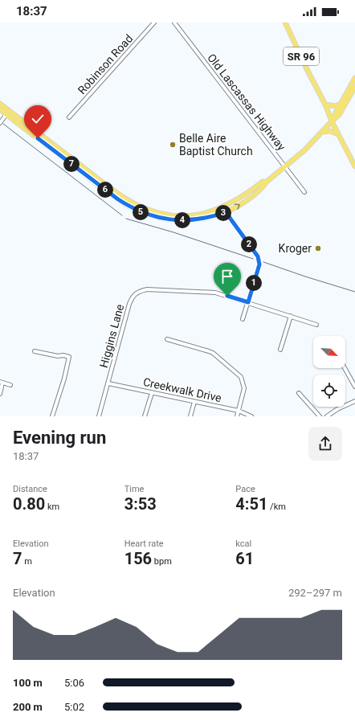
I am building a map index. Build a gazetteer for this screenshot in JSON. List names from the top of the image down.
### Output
{
  "streets": {
    "main road": ["SR 96"],
    "street": [
      "Robinson Road",
      "Old Lascassas Highway",
      "Higgins Lane",
      "Creekwalk Drive"
    ]
  },
  "crossings": [
    ["Higgins Lane", "Creekwalk Drive"]
  ],
  "places": ["Belle Aire Baptist Church", "Kroger"],
  "north": "bottom right",
  "page": {
    "status": "18:37",
    "pins": [
      "7",
      "6",
      "5",
      "3",
      "4",
      "2",
      "1"
    ],
    "heading": ["Evening run", "18:37"],
    "stats": [
      ["Distance", "0.80 km"],
      ["Time", "3:53"],
      ["Pace", "4:51 /km"],
      ["Elevation", "7 m"],
      ["Heart rate", "156 bpm"],
      ["kcal", "61"]
    ],
    "chart": ["Elevation", "292–297 m"],
    "list": [
      {
        "name": "100 m",
        "note": "5:06"
      },
      {
        "name": "200 m",
        "note": "5:02"
      }
    ]
  }
}
